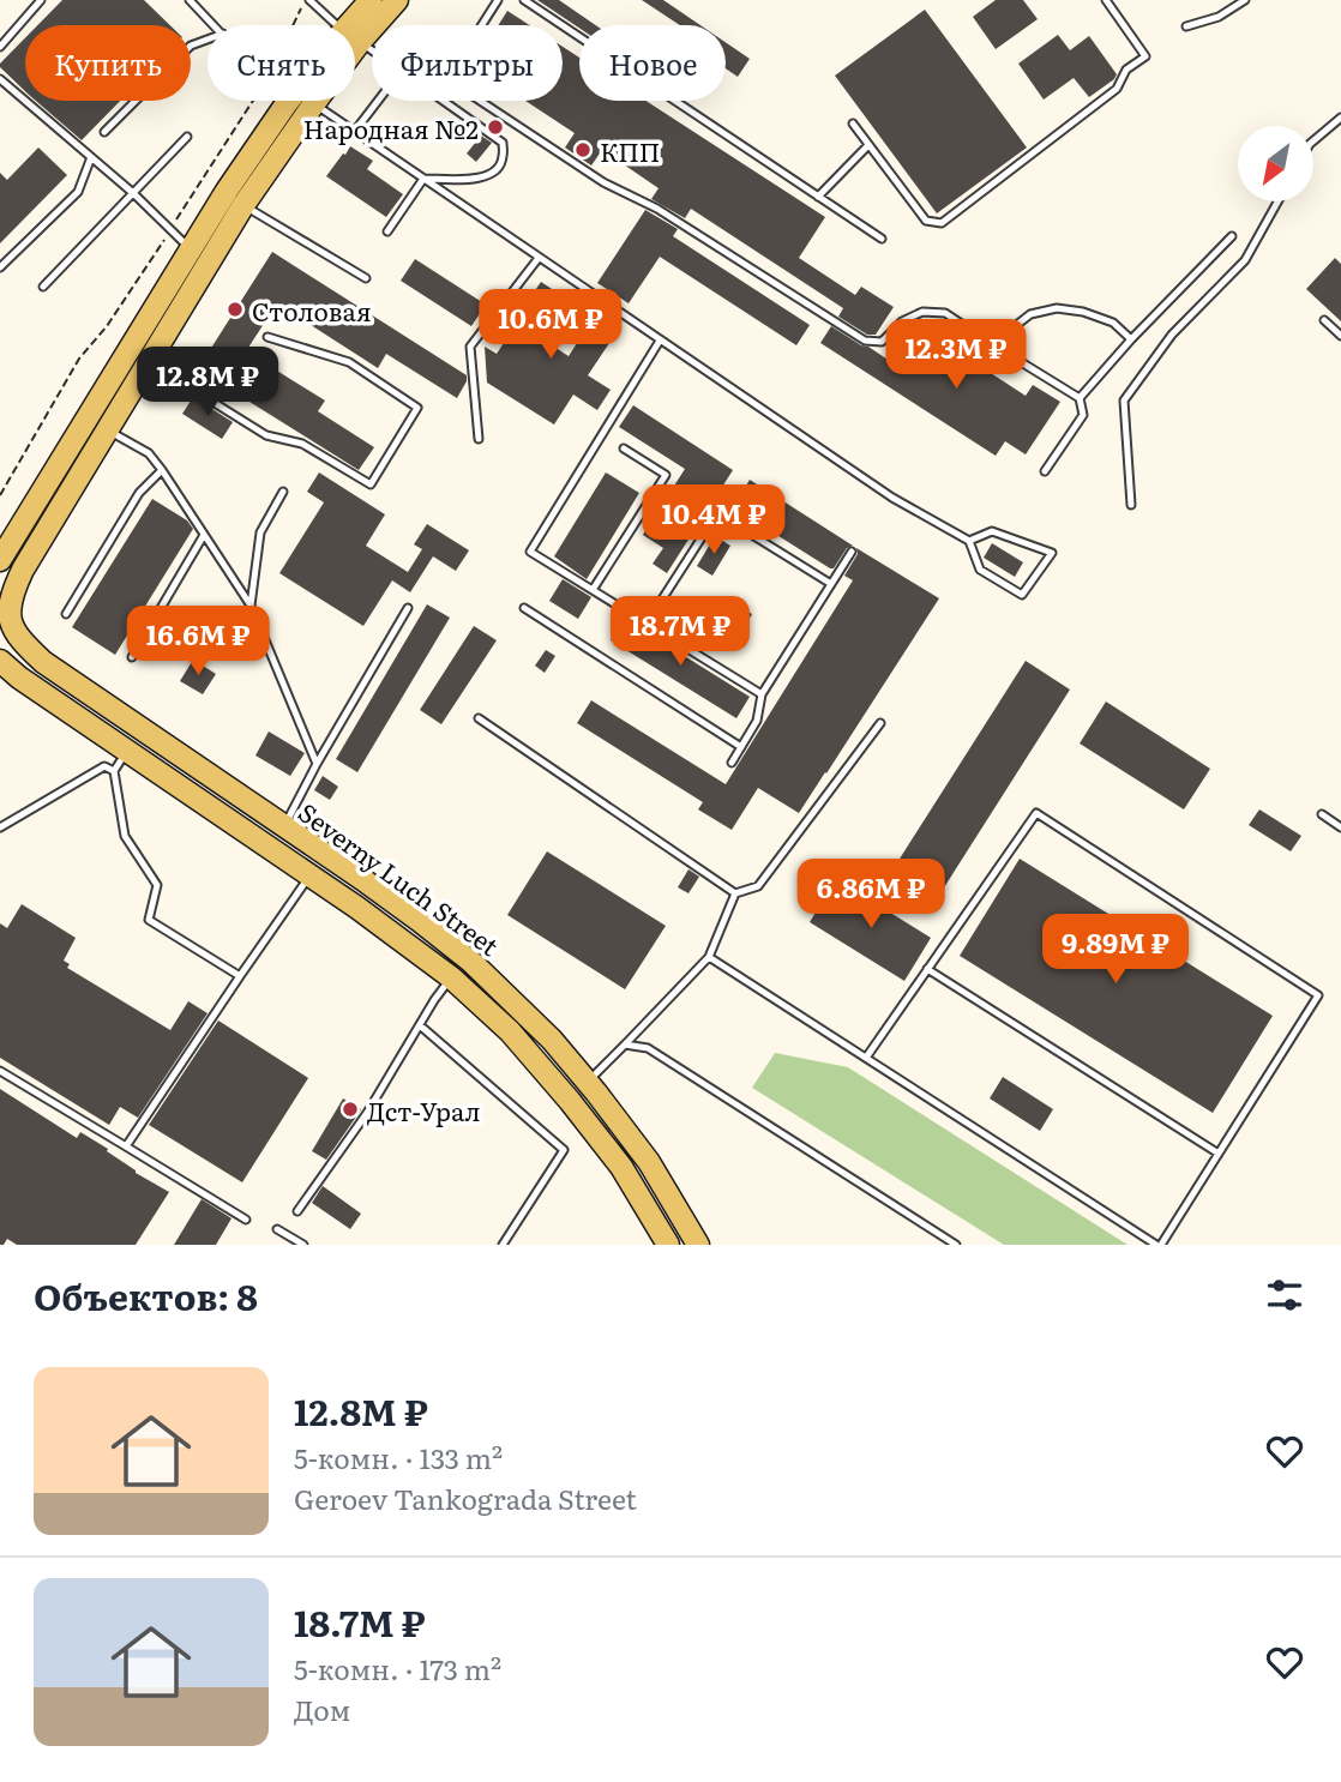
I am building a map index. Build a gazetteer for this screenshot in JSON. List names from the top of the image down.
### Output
{
  "streets": {
    "main road": ["Severny Luch Street"]
  },
  "places": [
    "Народная №2",
    "КПП",
    "Столовая",
    "Дст-Урал"
  ],
  "north": "bottom left",
  "page": {
    "chip": [
      "Купить",
      "Снять",
      "Фильтры",
      "Новое"
    ],
    "price": [
      "10.6M ₽",
      "12.3M ₽",
      "12.8M ₽",
      "10.4M ₽",
      "18.7M ₽",
      "16.6M ₽",
      "6.86M ₽",
      "9.89M ₽"
    ],
    "heading": "Объектов: 8",
    "list": [
      {
        "name": "12.8M ₽",
        "note": "5-комн. · 133 m² · Geroev Tankograda Street"
      },
      {
        "name": "18.7M ₽",
        "note": "5-комн. · 173 m² · Дом"
      }
    ]
  }
}
